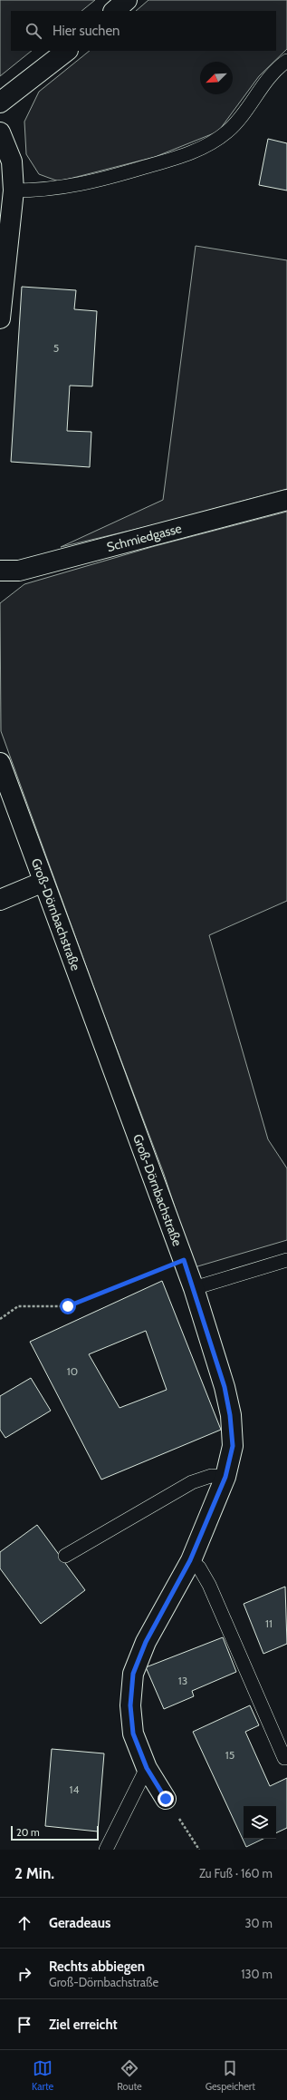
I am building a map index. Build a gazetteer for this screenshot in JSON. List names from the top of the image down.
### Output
{
  "streets": {
    "street": ["Schmiedgasse", "Groß-Dörnbachstraße"]
  },
  "house_numbers": [
    "5",
    "10",
    "11",
    "13",
    "15",
    "14"
  ],
  "scale_bar": "20 m",
  "north": "bottom left",
  "page": {
    "search": "Hier suchen",
    "scale": "20 m",
    "heading": ["2 Min.", "Zu Fuß · 160 m"],
    "list": [
      ["Geradeaus", "30 m"],
      ["Rechts abbiegen", "Groß-Dörnbachstraße", "130 m"],
      "Ziel erreicht"
    ],
    "nav": ["Karte", "Route", "Gespeichert"]
  }
}
